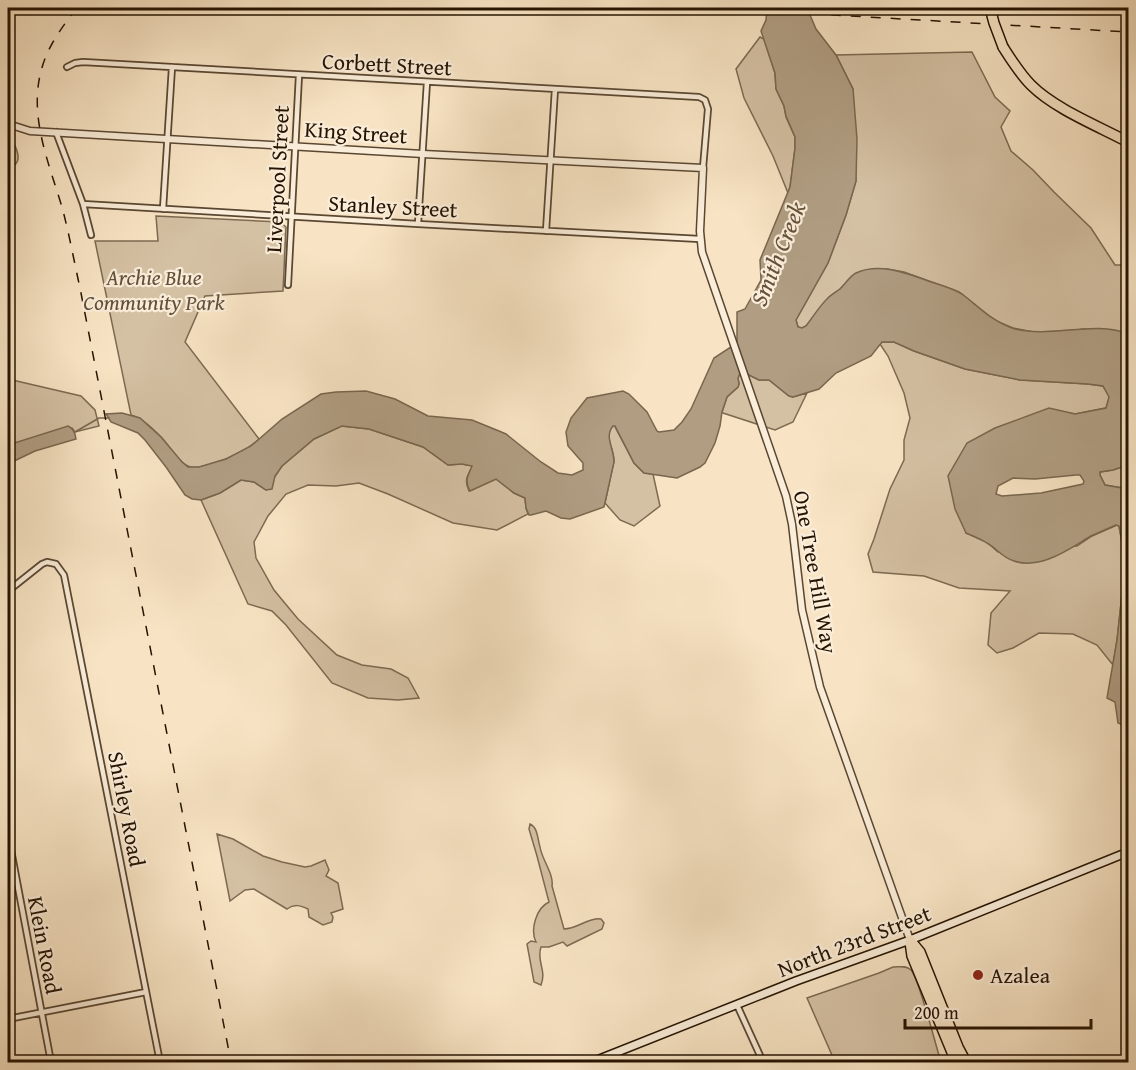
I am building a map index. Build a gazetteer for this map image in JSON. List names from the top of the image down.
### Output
{
  "streets": {
    "main road": ["North 23rd Street"],
    "street": [
      "Corbett Street",
      "King Street",
      "Liverpool Street",
      "Stanley Street",
      "One Tree Hill Way",
      "Shirley Road",
      "Klein Road"
    ]
  },
  "crossings": [
    ["Corbett Street", "Liverpool Street"],
    ["Corbett Street", "One Tree Hill Way"],
    ["King Street", "Liverpool Street"],
    ["King Street", "One Tree Hill Way"],
    ["Liverpool Street", "Stanley Street"],
    ["Stanley Street", "One Tree Hill Way"],
    ["One Tree Hill Way", "North 23rd Street"]
  ],
  "water": ["Smith Creek"],
  "parks": ["Archie Blue Community Park"],
  "places": ["Azalea"],
  "scale_bar": "200 m"
}
